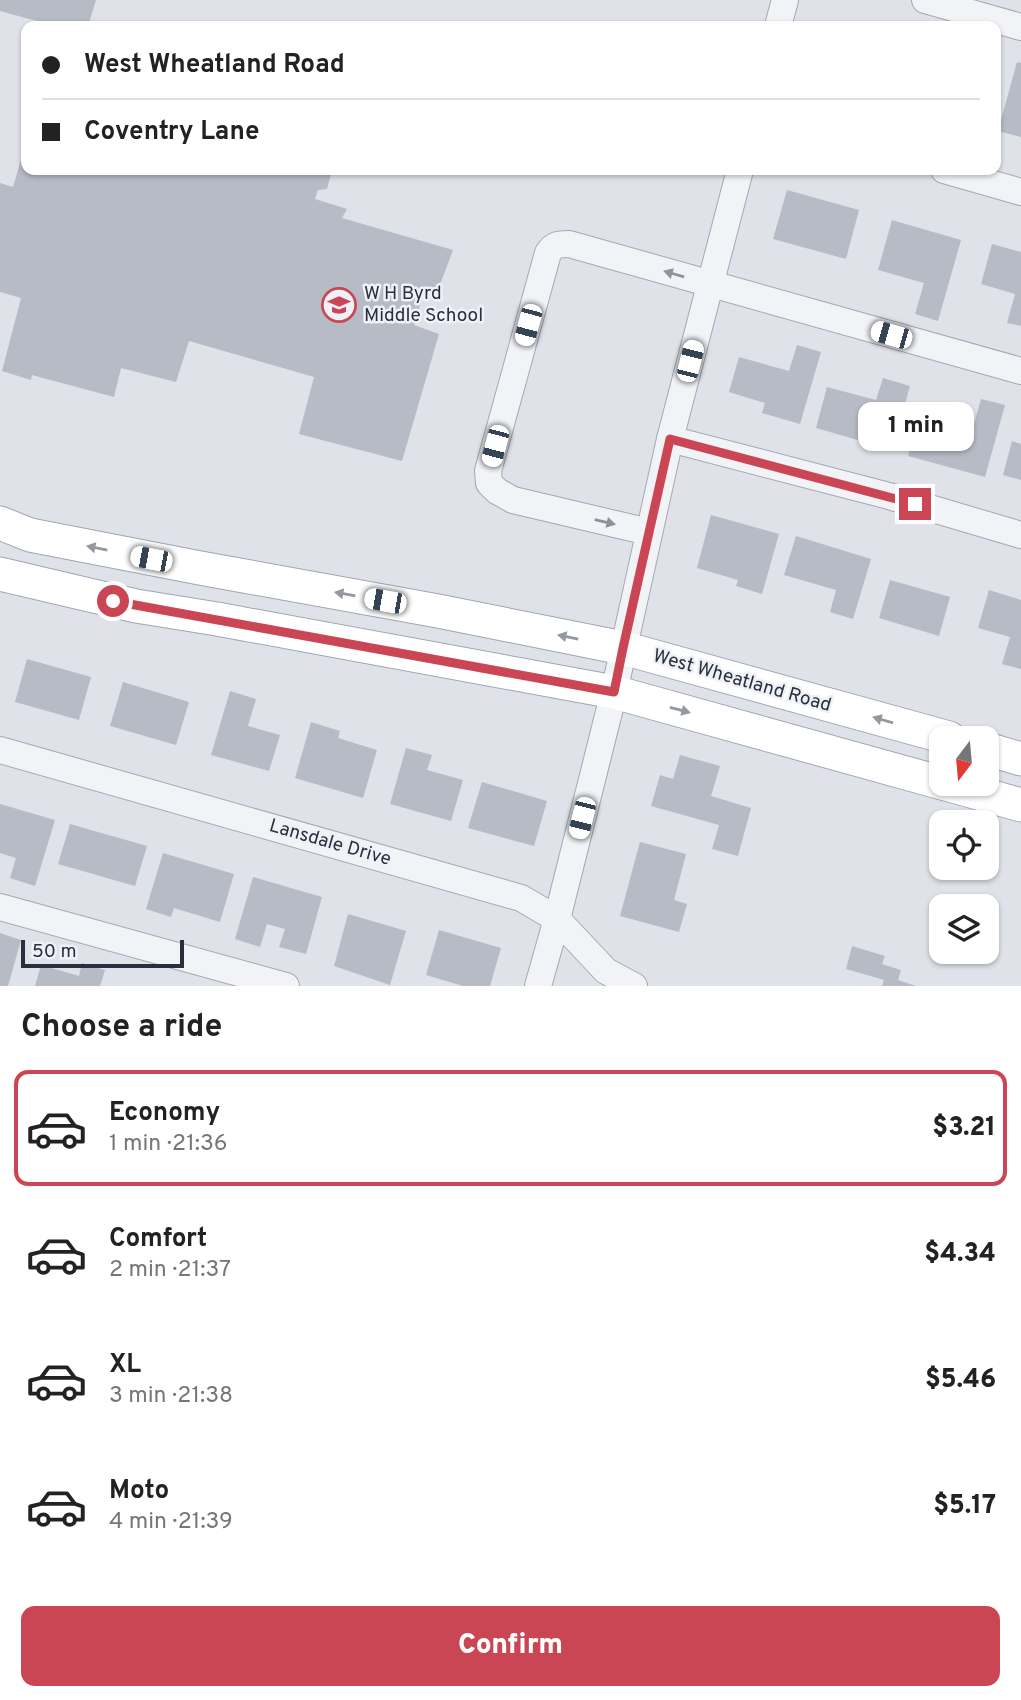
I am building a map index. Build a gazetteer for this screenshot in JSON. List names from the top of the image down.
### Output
{
  "streets": {
    "main road": ["West Wheatland Road"],
    "street": ["Lansdale Drive"]
  },
  "places": {
    "school or university": ["W H Byrd Middle School"]
  },
  "scale_bar": "50 m",
  "north": "bottom",
  "page": {
    "banner": ["West Wheatland Road", "Coventry Lane"],
    "bubble": "1 min",
    "scale": "50 m",
    "heading": "Choose a ride",
    "list": [
      {
        "name": "Economy",
        "note": "1 min · 21:36",
        "value": "$3.21"
      },
      {
        "name": "Comfort",
        "note": "2 min · 21:37",
        "value": "$4.34"
      },
      {
        "name": "XL",
        "note": "3 min · 21:38",
        "value": "$5.46"
      },
      {
        "name": "Moto",
        "note": "4 min · 21:39",
        "value": "$5.17"
      }
    ],
    "buttons": "Confirm"
  }
}
